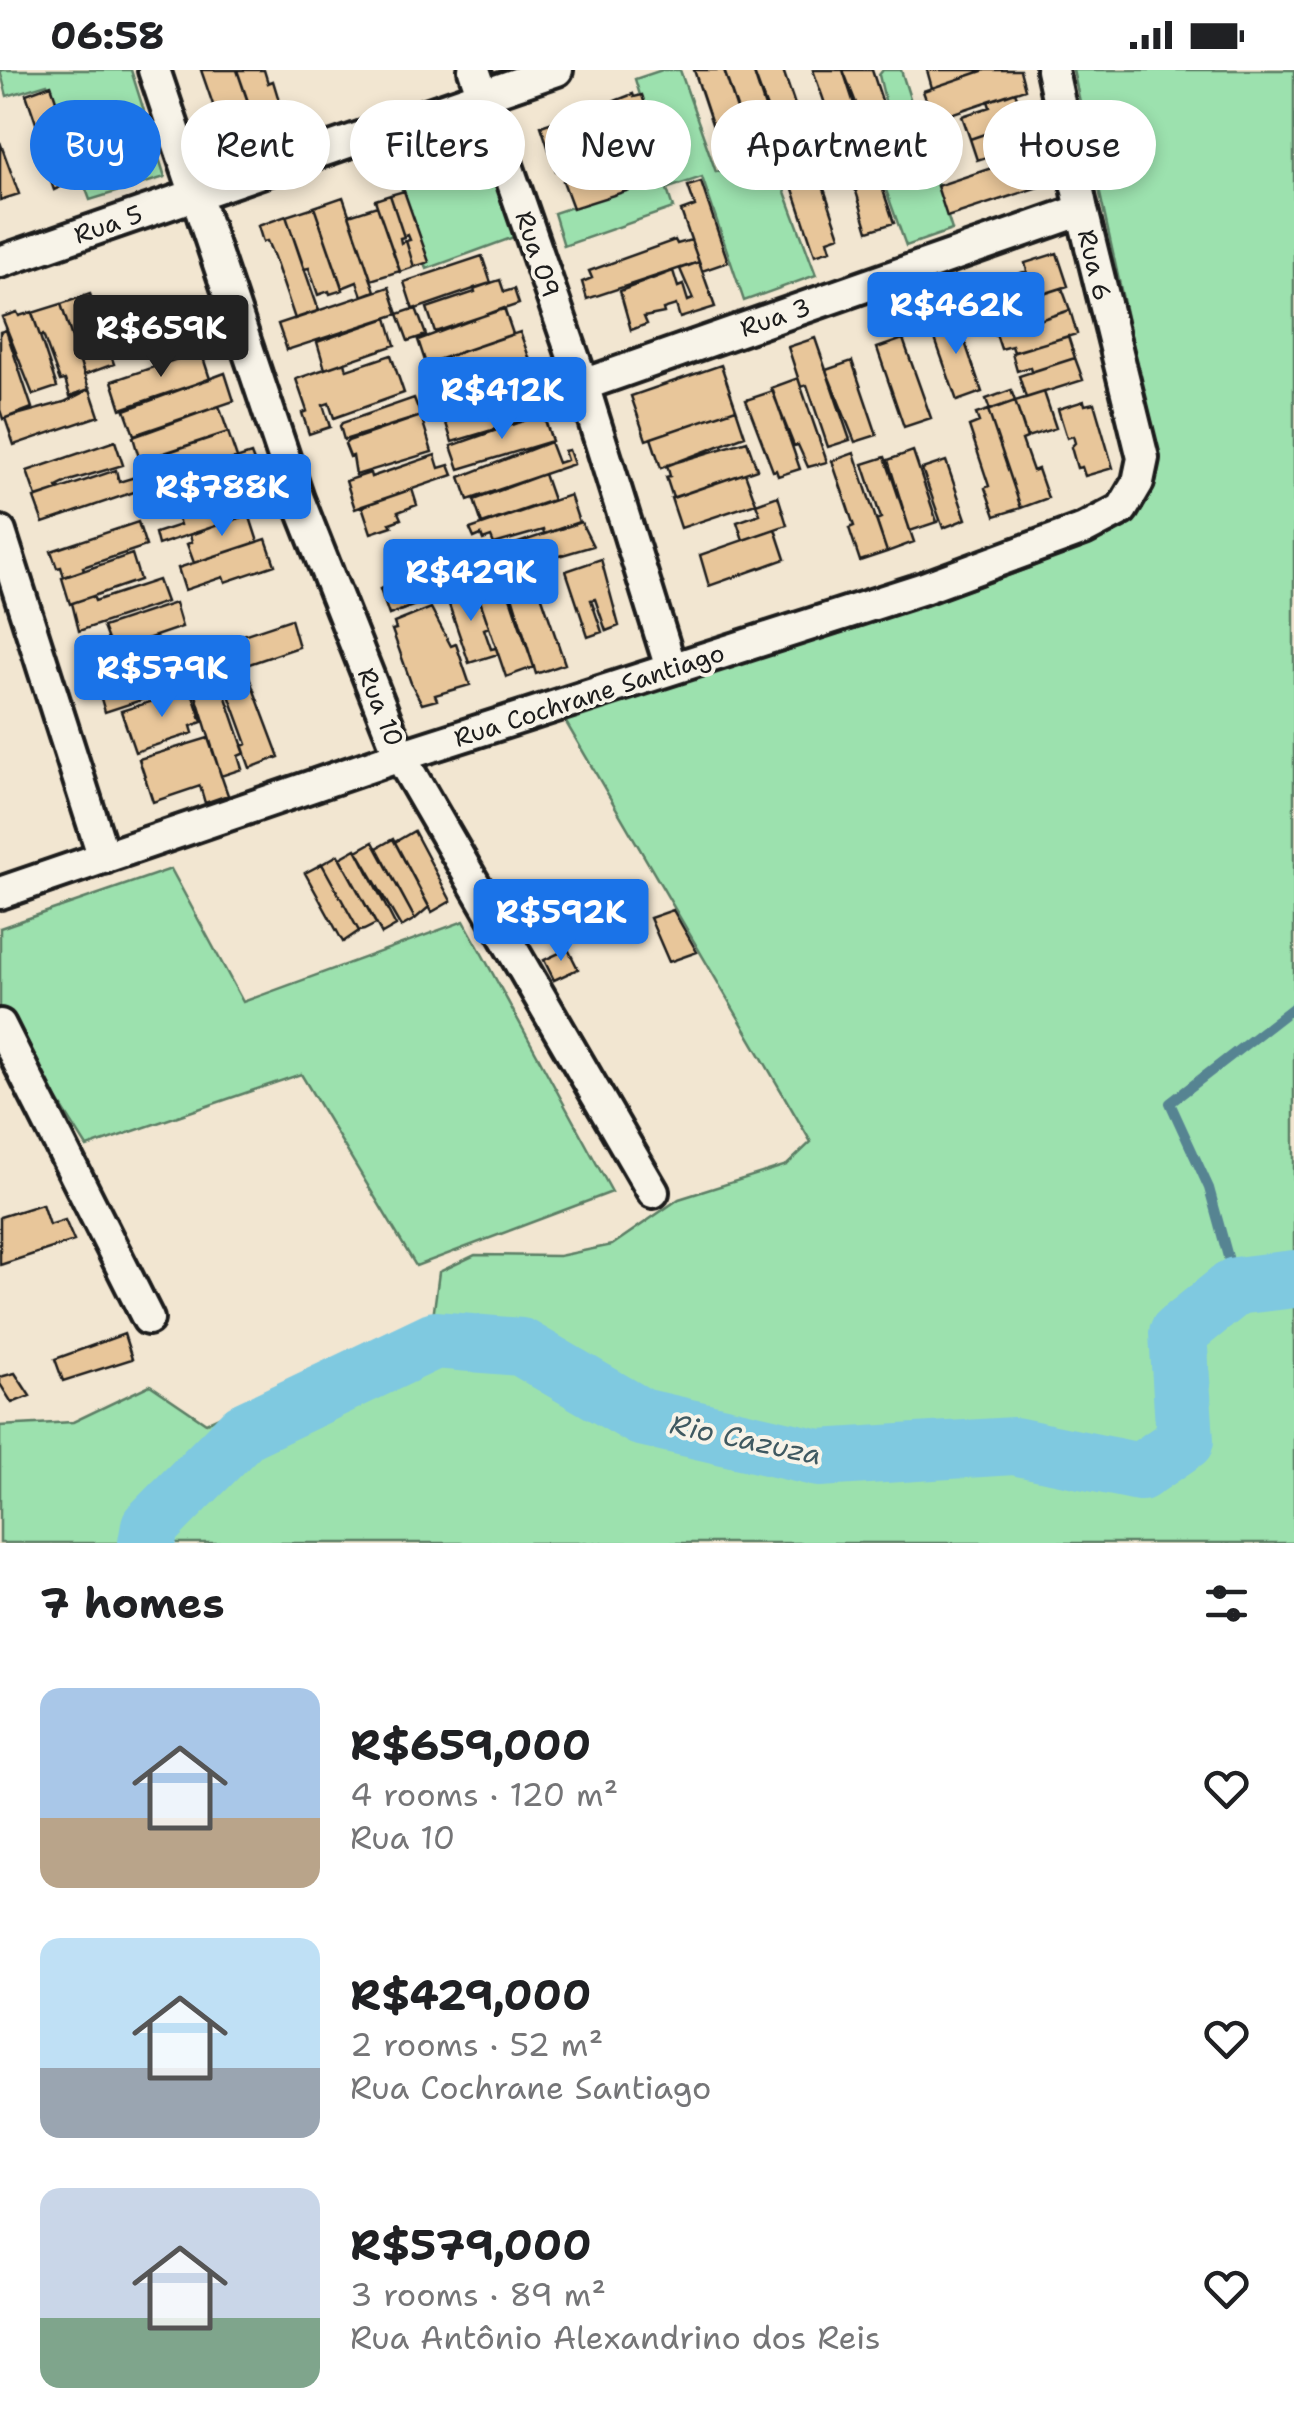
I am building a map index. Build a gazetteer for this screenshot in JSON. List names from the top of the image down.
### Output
{
  "streets": {
    "street": [
      "Rua 5",
      "Rua 09",
      "Rua 6",
      "Rua 3",
      "Rua Cochrane Santiago",
      "Rua 10"
    ]
  },
  "crossings": [
    ["Rua 5", "Rua 09"],
    ["Rua 5", "Rua 10"],
    ["Rua 09", "Rua 3"],
    ["Rua 09", "Rua Cochrane Santiago"],
    ["Rua 6", "Rua 3"],
    ["Rua 6", "Rua Cochrane Santiago"],
    ["Rua Cochrane Santiago", "Rua 10"]
  ],
  "water": ["Rio Cazuza"],
  "page": {
    "status": "06:58",
    "chip": [
      "Buy",
      "Rent",
      "Filters",
      "New",
      "Apartment",
      "House"
    ],
    "price": [
      "R$462K",
      "R$659K",
      "R$412K",
      "R$788K",
      "R$429K",
      "R$579K",
      "R$592K"
    ],
    "heading": "7 homes",
    "list": [
      {
        "name": "R$659,000",
        "note": "4 rooms · 120 m² · Rua 10"
      },
      {
        "name": "R$429,000",
        "note": "2 rooms · 52 m² · Rua Cochrane Santiago"
      },
      {
        "name": "R$579,000",
        "note": "3 rooms · 89 m² · Rua Antônio Alexandrino dos Reis"
      }
    ]
  }
}
